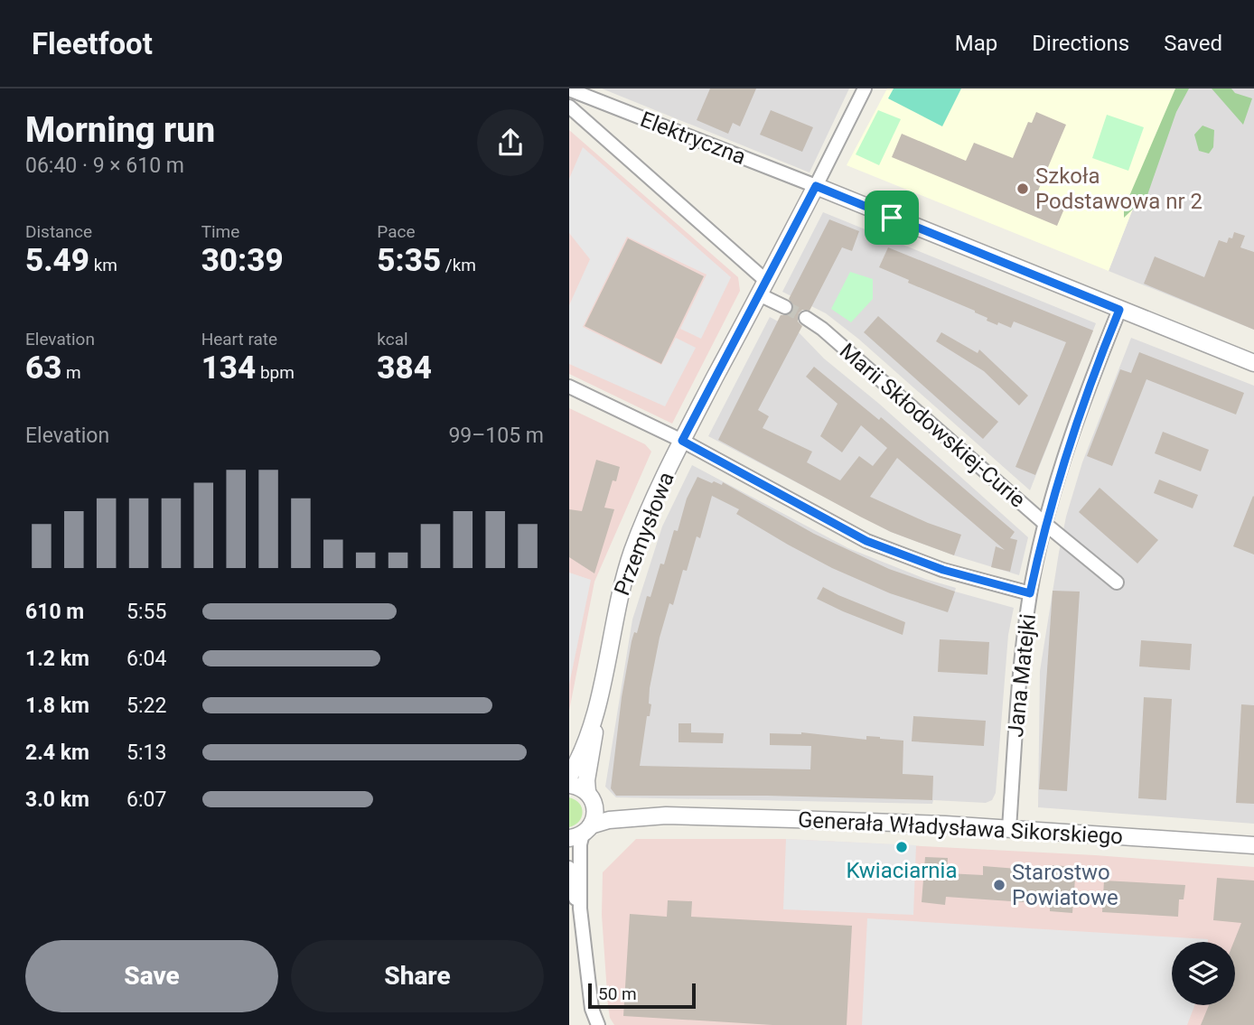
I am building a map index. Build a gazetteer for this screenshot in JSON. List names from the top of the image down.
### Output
{
  "streets": {
    "street": [
      "Elektryczna",
      "Marii Skłodowskiej-Curie",
      "Przemysłowa",
      "Jana Matejki",
      "Generała Władysława Sikorskiego"
    ]
  },
  "crossings": [
    ["Elektryczna", "Przemysłowa"],
    ["Marii Skłodowskiej-Curie", "Jana Matejki"],
    ["Przemysłowa", "Generała Władysława Sikorskiego"],
    ["Jana Matejki", "Generała Władysława Sikorskiego"]
  ],
  "places": ["Szkoła Podstawowa nr 2", "Kwiaciarnia", "Starostwo Powiatowe"],
  "scale_bar": "50 m",
  "page": {
    "header": "Fleetfoot",
    "nav": ["Map", "Directions", "Saved"],
    "heading": ["Morning run", "06:40 · 9 × 610 m"],
    "stats": [
      ["Distance", "5.49 km"],
      ["Time", "30:39"],
      ["Pace", "5:35 /km"],
      ["Elevation", "63 m"],
      ["Heart rate", "134 bpm"],
      ["kcal", "384"]
    ],
    "chart": ["Elevation", "99–105 m"],
    "list": [
      {
        "name": "610 m",
        "note": "5:55"
      },
      {
        "name": "1.2 km",
        "note": "6:04"
      },
      {
        "name": "1.8 km",
        "note": "5:22"
      },
      {
        "name": "2.4 km",
        "note": "5:13"
      },
      {
        "name": "3.0 km",
        "note": "6:07"
      }
    ],
    "buttons": ["Save", "Share"],
    "scale": "50 m"
  }
}
